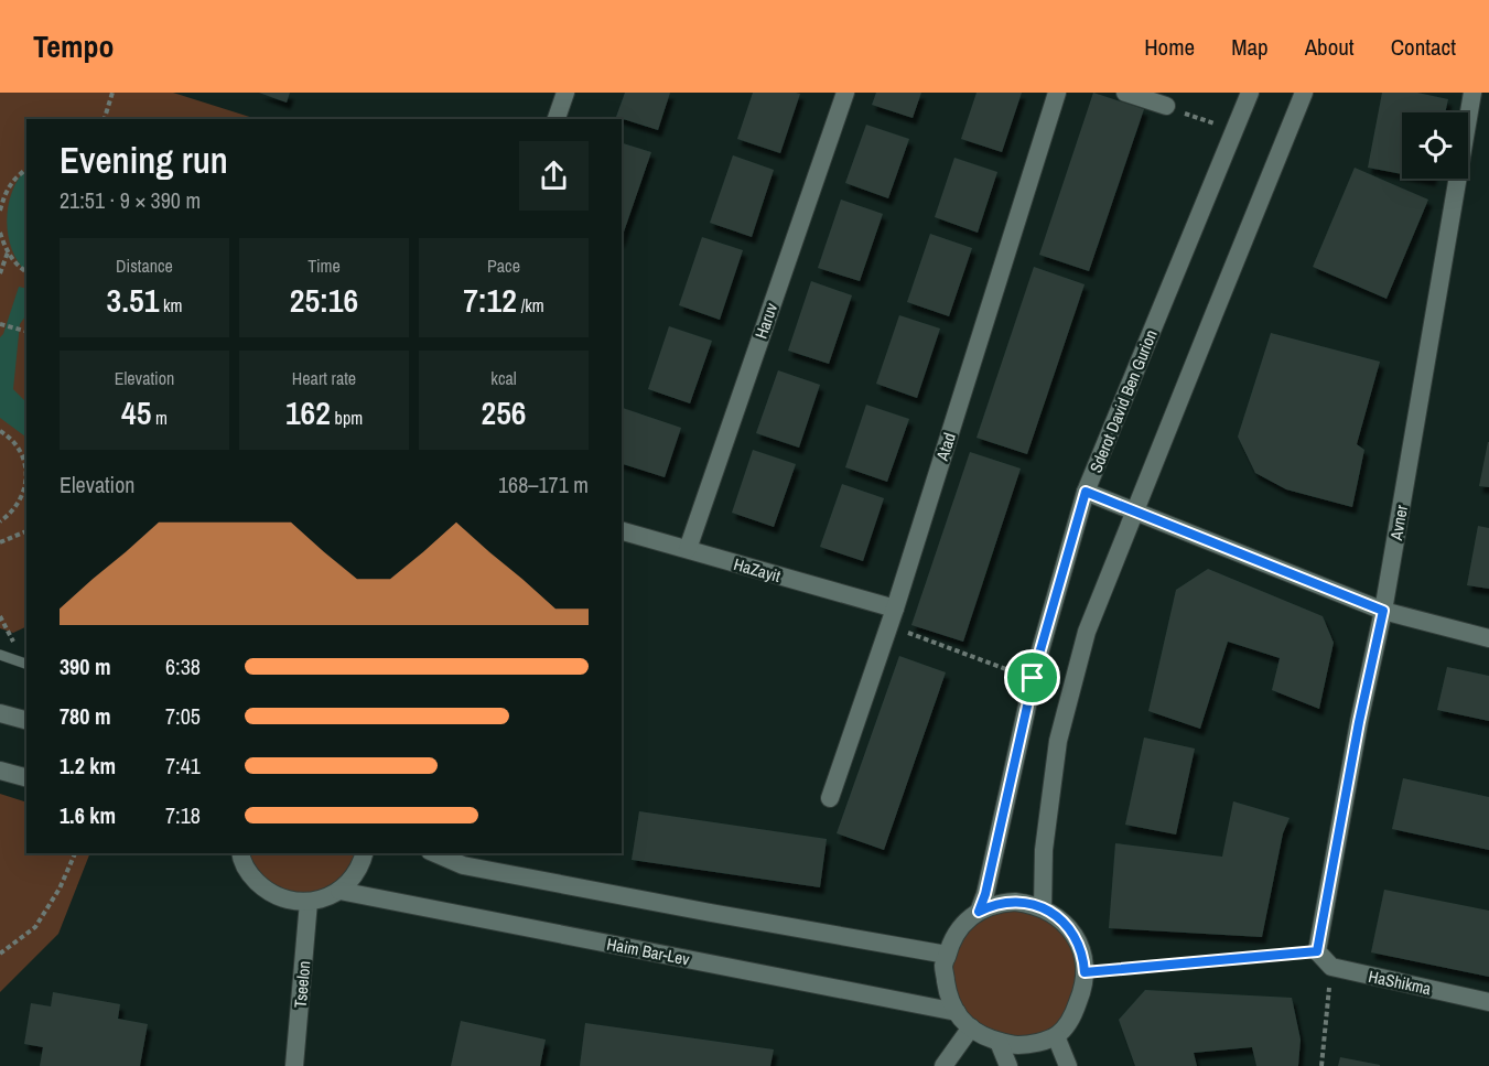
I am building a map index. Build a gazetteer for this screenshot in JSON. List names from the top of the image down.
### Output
{
  "streets": {
    "street": [
      "Haruv",
      "Sderot David Ben Gurion",
      "Atad",
      "Avner",
      "HaZayit",
      "Haim Bar-Lev",
      "HaShikma",
      "Tseelon"
    ]
  },
  "crossings": [
    ["Haruv", "HaZayit"],
    ["Sderot David Ben Gurion", "Haim Bar-Lev"],
    ["Atad", "HaZayit"]
  ],
  "page": {
    "header": "Tempo",
    "nav": [
      "Home",
      "Map",
      "About",
      "Contact"
    ],
    "heading": ["Evening run", "21:51 · 9 × 390 m"],
    "stats": [
      ["Distance", "3.51 km"],
      ["Time", "25:16"],
      ["Pace", "7:12 /km"],
      ["Elevation", "45 m"],
      ["Heart rate", "162 bpm"],
      ["kcal", "256"]
    ],
    "chart": ["Elevation", "168–171 m"],
    "list": [
      {
        "name": "390 m",
        "note": "6:38"
      },
      {
        "name": "780 m",
        "note": "7:05"
      },
      {
        "name": "1.2 km",
        "note": "7:41"
      },
      {
        "name": "1.6 km",
        "note": "7:18"
      }
    ]
  }
}
